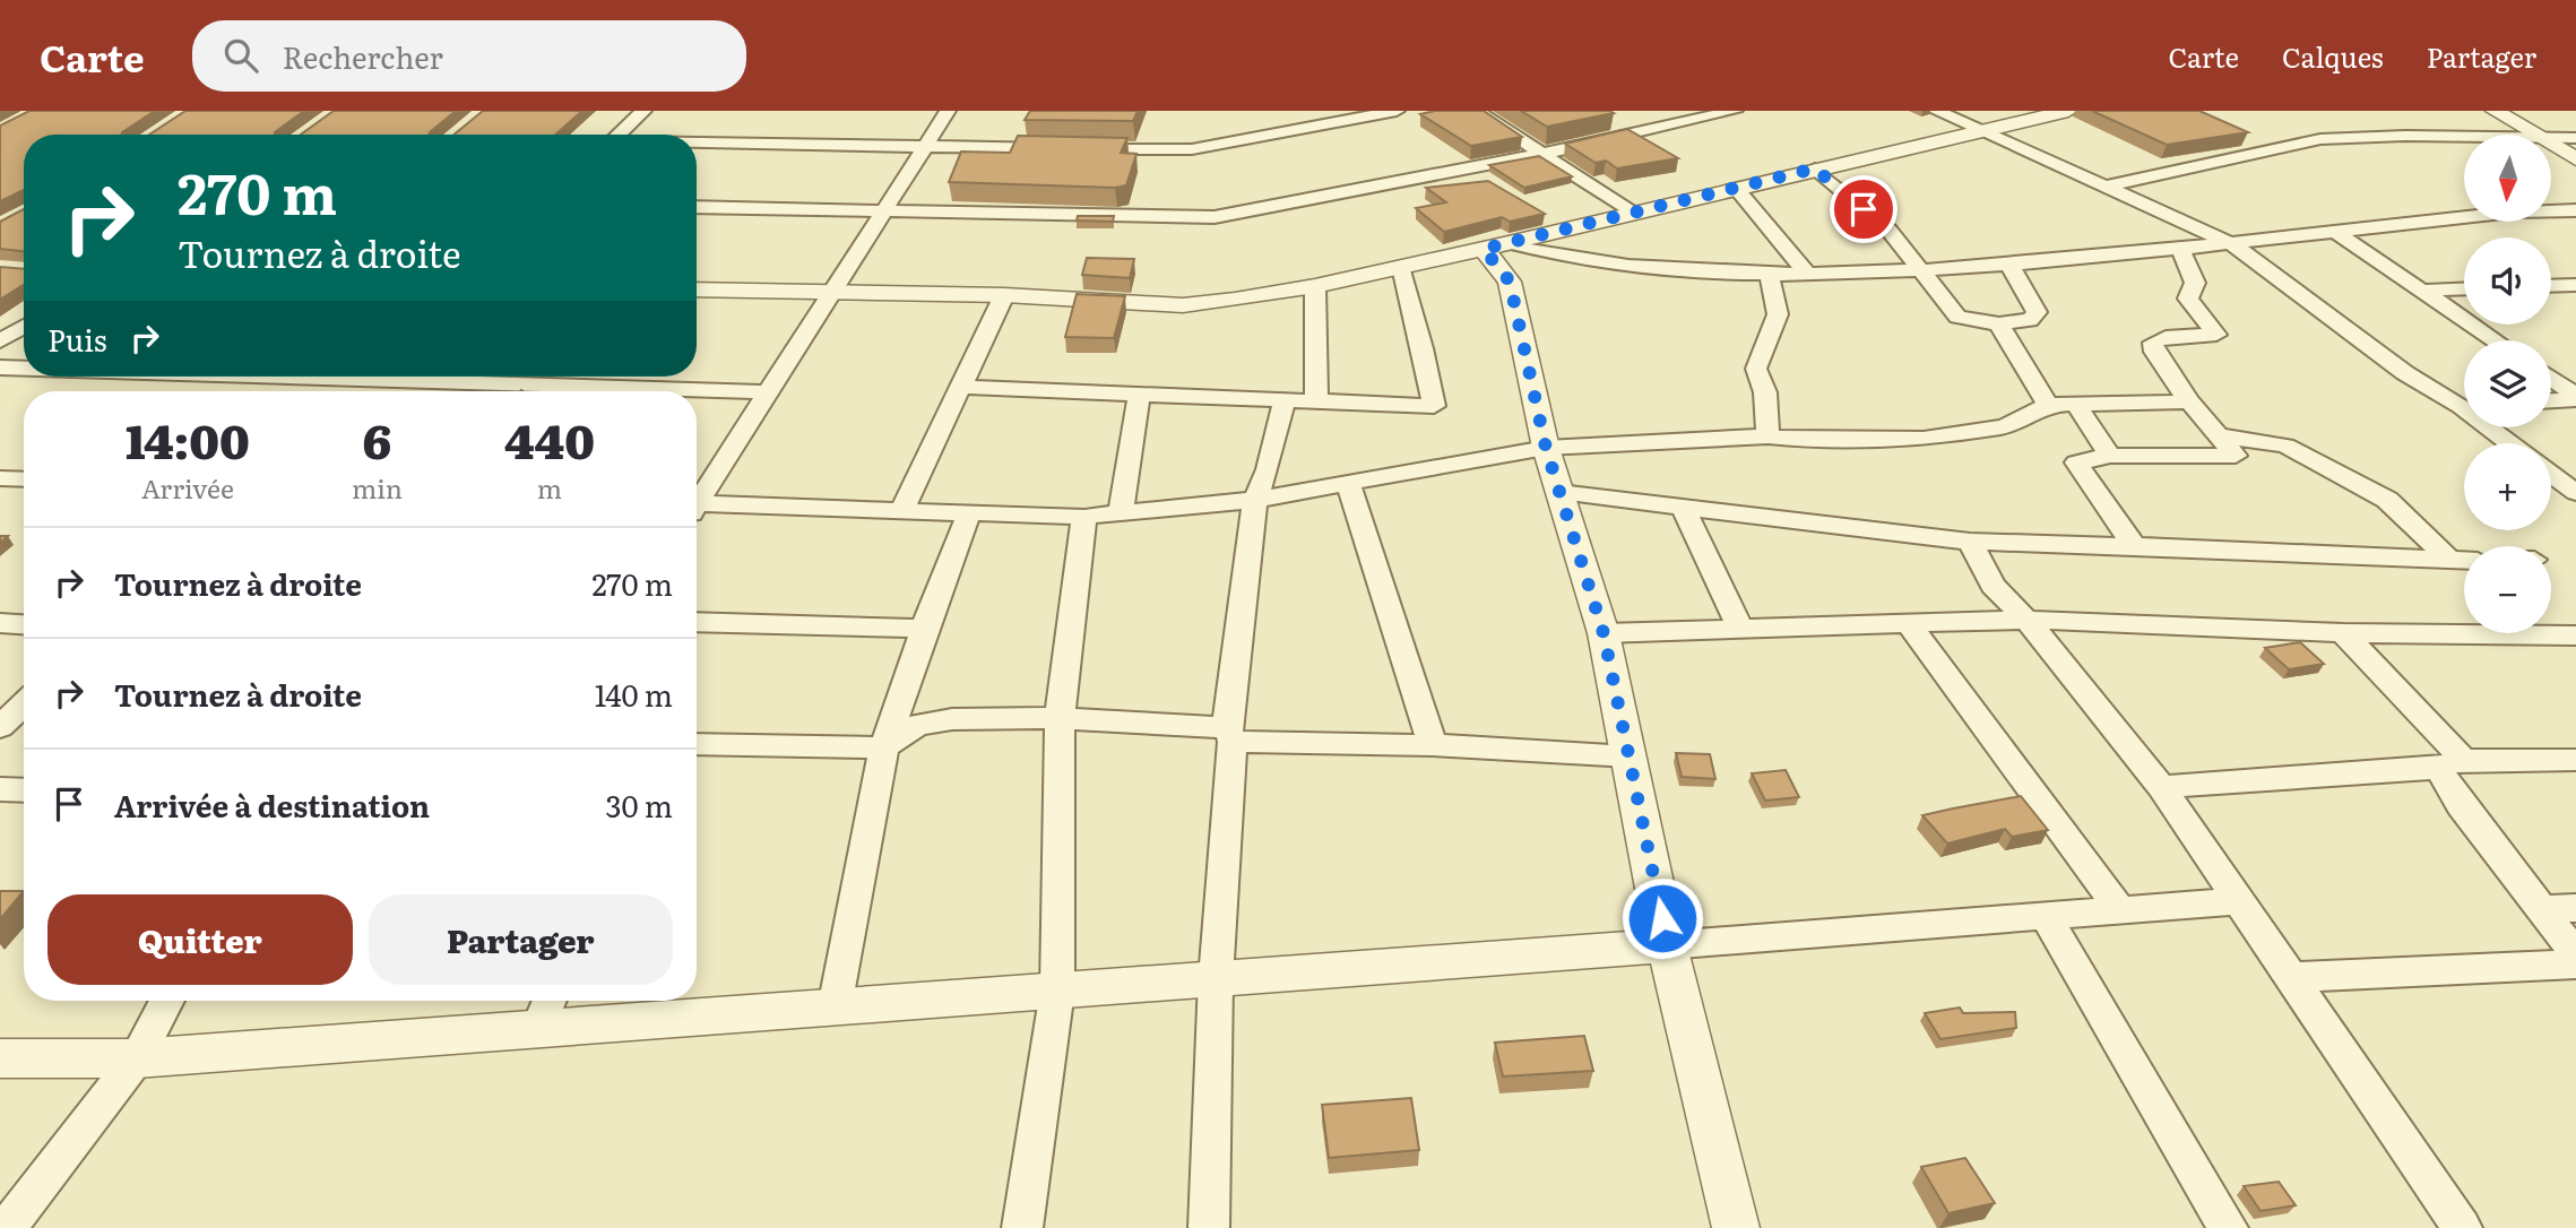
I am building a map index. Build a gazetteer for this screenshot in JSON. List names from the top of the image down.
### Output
{
  "north": "bottom",
  "page": {
    "header": "Carte",
    "search": "Rechercher",
    "nav": ["Carte", "Calques", "Partager"],
    "map_buttons": ["+", "−"],
    "turn": ["270 m", "Tournez à droite"],
    "then": "Puis",
    "eta": [
      "14:00",
      "Arrivée",
      "6",
      "min",
      "440",
      "m"
    ],
    "list": [
      {
        "name": "Tournez à droite",
        "value": "270 m"
      },
      {
        "name": "Tournez à droite",
        "value": "140 m"
      },
      {
        "name": "Arrivée à destination",
        "value": "30 m"
      }
    ],
    "buttons": ["Quitter", "Partager"]
  }
}
